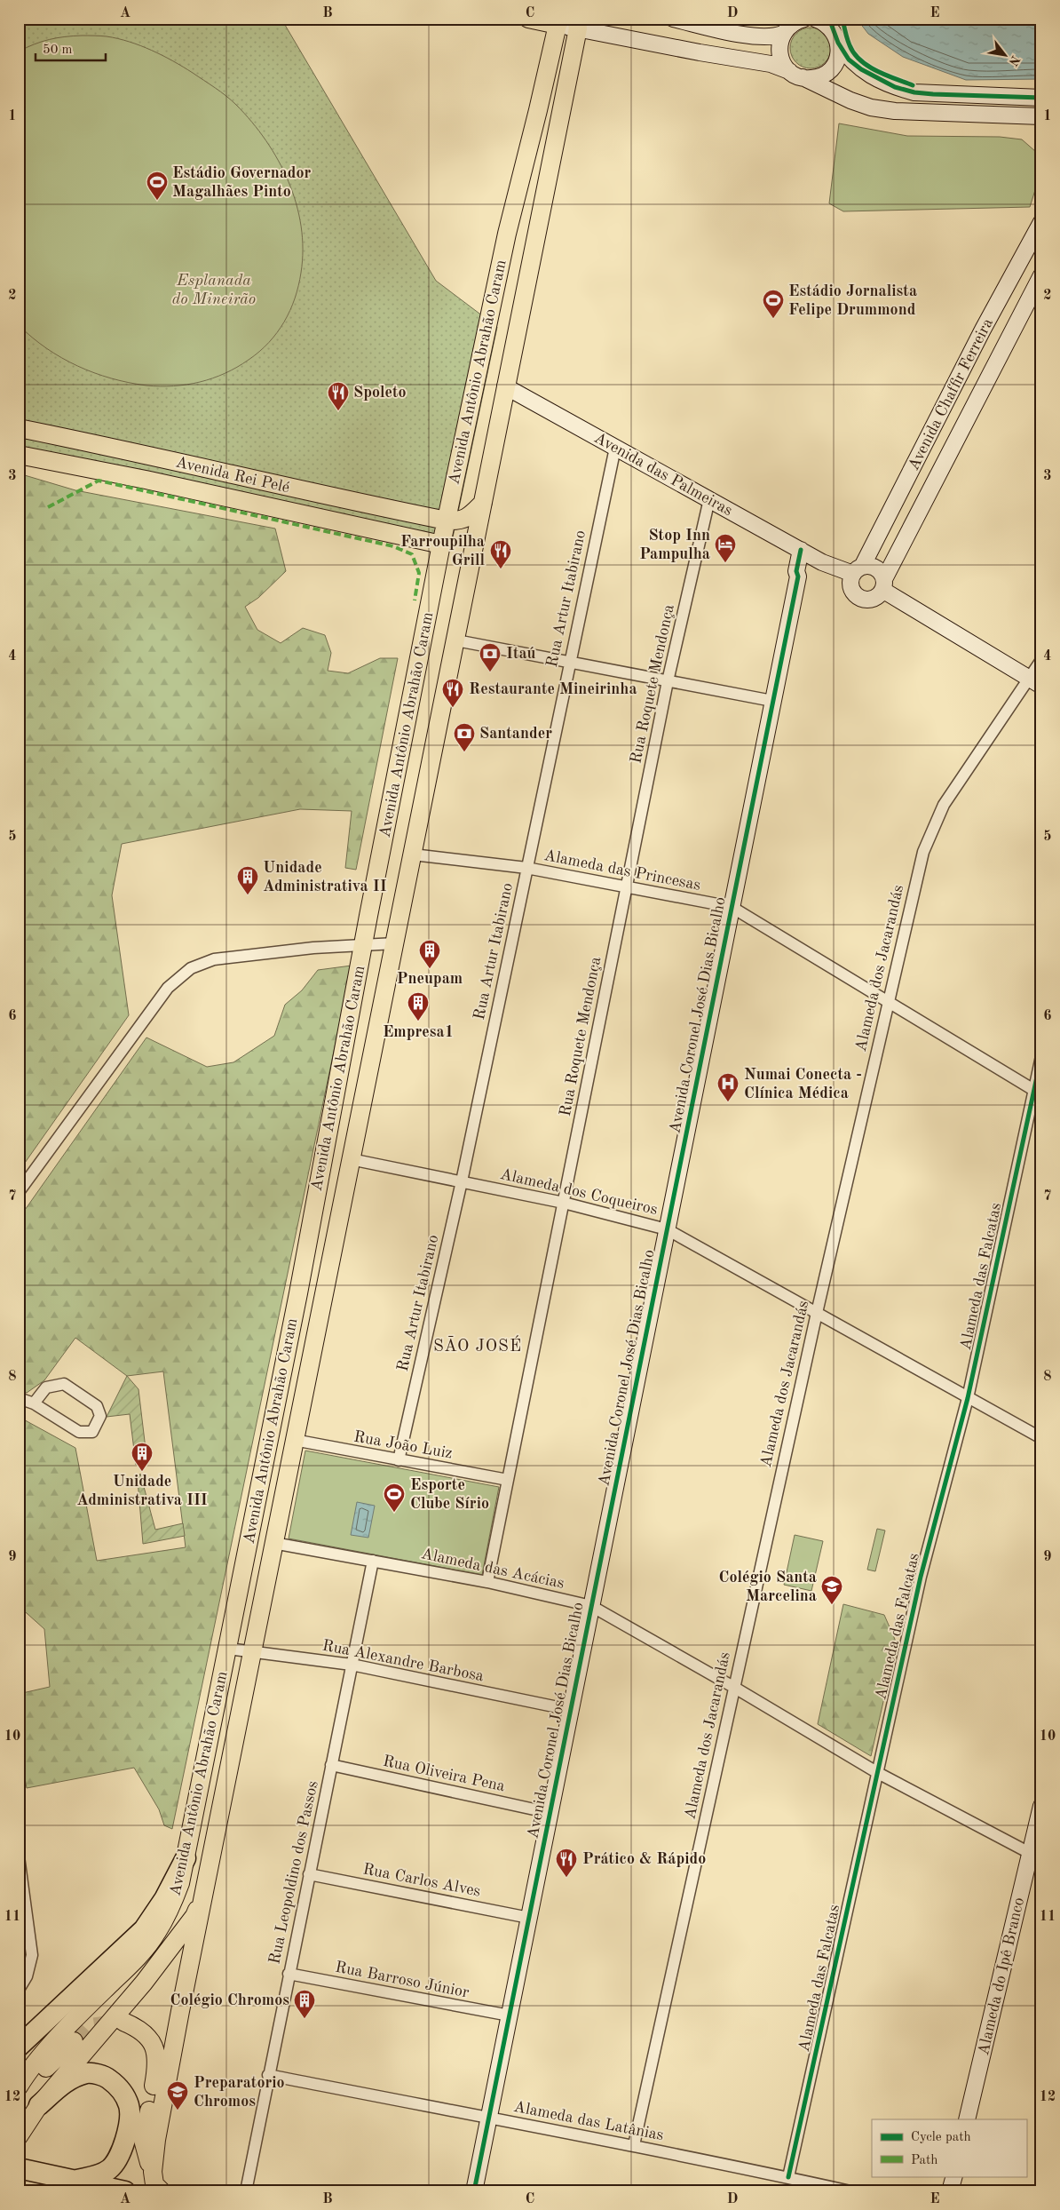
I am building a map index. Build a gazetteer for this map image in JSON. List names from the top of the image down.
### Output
{
  "streets": {
    "main road": ["Avenida Antônio Abrahão Caram", "Avenida Rei Pelé"],
    "street": [
      "Avenida Chaffir Ferreira",
      "Avenida das Palmeiras",
      "Rua Artur Itabirano",
      "Rua Roquete Mendonça",
      "Alameda das Princesas",
      "Alameda dos Jacarandás",
      "Avenida Coronel José Dias Bicalho",
      "Alameda dos Coqueiros",
      "Alameda das Falcatas",
      "Rua João Luiz",
      "Alameda das Acácias",
      "Rua Alexandre Barbosa",
      "Rua Oliveira Pena",
      "Rua Leopoldino dos Passos",
      "Rua Carlos Alves",
      "Alameda do Ipê Branco",
      "Rua Barroso Júnior",
      "Alameda das Latânias"
    ]
  },
  "crossings": [
    ["Avenida Antônio Abrahão Caram", "Avenida das Palmeiras"],
    ["Avenida Antônio Abrahão Caram", "Avenida Rei Pelé"],
    ["Avenida Antônio Abrahão Caram", "Alameda das Princesas"],
    ["Avenida Antônio Abrahão Caram", "Alameda dos Coqueiros"],
    ["Avenida Antônio Abrahão Caram", "Rua João Luiz"],
    ["Avenida Antônio Abrahão Caram", "Alameda das Acácias"],
    ["Avenida Antônio Abrahão Caram", "Rua Alexandre Barbosa"],
    ["Avenida Chaffir Ferreira", "Avenida das Palmeiras"],
    ["Avenida das Palmeiras", "Rua Artur Itabirano"],
    ["Avenida das Palmeiras", "Rua Roquete Mendonça"],
    ["Avenida das Palmeiras", "Avenida Coronel José Dias Bicalho"],
    ["Rua Artur Itabirano", "Alameda das Princesas"],
    ["Rua Artur Itabirano", "Alameda dos Coqueiros"],
    ["Rua Artur Itabirano", "Rua João Luiz"],
    ["Rua Roquete Mendonça", "Alameda das Princesas"],
    ["Rua Roquete Mendonça", "Alameda dos Coqueiros"],
    ["Rua Roquete Mendonça", "Rua João Luiz"],
    ["Rua Roquete Mendonça", "Alameda das Acácias"],
    ["Alameda das Princesas", "Alameda dos Jacarandás"],
    ["Alameda das Princesas", "Avenida Coronel José Dias Bicalho"],
    ["Alameda das Princesas", "Alameda das Falcatas"],
    ["Alameda dos Jacarandás", "Alameda dos Coqueiros"],
    ["Alameda dos Jacarandás", "Alameda das Acácias"],
    ["Alameda dos Jacarandás", "Alameda das Latânias"],
    ["Avenida Coronel José Dias Bicalho", "Alameda dos Coqueiros"],
    ["Avenida Coronel José Dias Bicalho", "Alameda das Acácias"],
    ["Avenida Coronel José Dias Bicalho", "Rua Alexandre Barbosa"],
    ["Avenida Coronel José Dias Bicalho", "Rua Oliveira Pena"],
    ["Avenida Coronel José Dias Bicalho", "Rua Carlos Alves"],
    ["Avenida Coronel José Dias Bicalho", "Rua Barroso Júnior"],
    ["Avenida Coronel José Dias Bicalho", "Alameda das Latânias"],
    ["Alameda dos Coqueiros", "Alameda das Falcatas"],
    ["Alameda das Falcatas", "Alameda das Acácias"],
    ["Alameda das Falcatas", "Alameda das Latânias"],
    ["Alameda das Acácias", "Rua Leopoldino dos Passos"],
    ["Alameda das Acácias", "Alameda do Ipê Branco"],
    ["Rua Alexandre Barbosa", "Rua Leopoldino dos Passos"],
    ["Rua Oliveira Pena", "Rua Leopoldino dos Passos"],
    ["Rua Leopoldino dos Passos", "Rua Carlos Alves"],
    ["Rua Leopoldino dos Passos", "Rua Barroso Júnior"],
    ["Rua Leopoldino dos Passos", "Alameda das Latânias"]
  ],
  "districts": ["SÃO JOSÉ"],
  "parks": ["Esplanada do Mineirão"],
  "places": {
    "sports": ["Estádio Governador Magalhães Pinto", "Estádio Jornalista Felipe Drummond", "Esporte Clube Sírio"],
    "restaurant": [
      "Spoleto",
      "Farroupilha Grill",
      "Restaurante Mineirinha",
      "Prático & Rápido"
    ],
    "hotel": ["Stop Inn Pampulha"],
    "bank": ["Itaú", "Santander"],
    "building": [
      "Unidade Administrativa II",
      "Pneupam",
      "Empresa1",
      "Unidade Administrativa III",
      "Colégio Chromos"
    ],
    "hospital": ["Numai Conecta - Clínica Médica"],
    "school or university": ["Colégio Santa Marcelina", "Preparatorio Chromos"]
  },
  "legend": ["Cycle path", "Path"],
  "scale_bar": "50 m",
  "north": "bottom right",
  "grid": {
    "columns": [
      "A",
      "B",
      "C",
      "D",
      "E"
    ],
    "rows": [
      "1",
      "2",
      "3",
      "4",
      "5",
      "6",
      "7",
      "8",
      "9",
      "10",
      "11",
      "12"
    ]
  }
}
